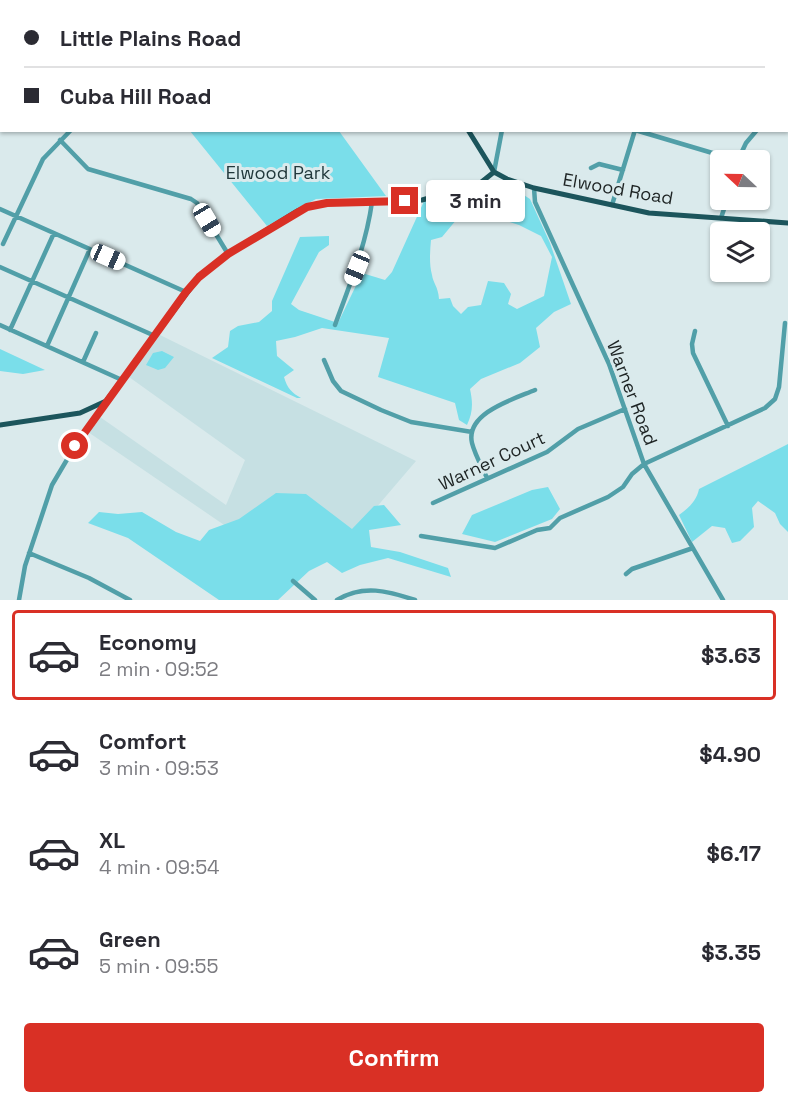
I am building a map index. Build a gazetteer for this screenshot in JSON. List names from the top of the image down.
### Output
{
  "streets": {
    "main road": ["Elwood Road"],
    "street": ["Warner Road", "Warner Court"]
  },
  "crossings": [
    ["Elwood Road", "Warner Road"],
    ["Warner Road", "Warner Court"]
  ],
  "parks": ["Elwood Park"],
  "north": "left",
  "page": {
    "banner": ["Little Plains Road", "Cuba Hill Road"],
    "bubble": "3 min",
    "list": [
      {
        "name": "Economy",
        "note": "2 min · 09:52",
        "value": "$3.63"
      },
      {
        "name": "Comfort",
        "note": "3 min · 09:53",
        "value": "$4.90"
      },
      {
        "name": "XL",
        "note": "4 min · 09:54",
        "value": "$6.17"
      },
      {
        "name": "Green",
        "note": "5 min · 09:55",
        "value": "$3.35"
      }
    ],
    "buttons": "Confirm"
  }
}
